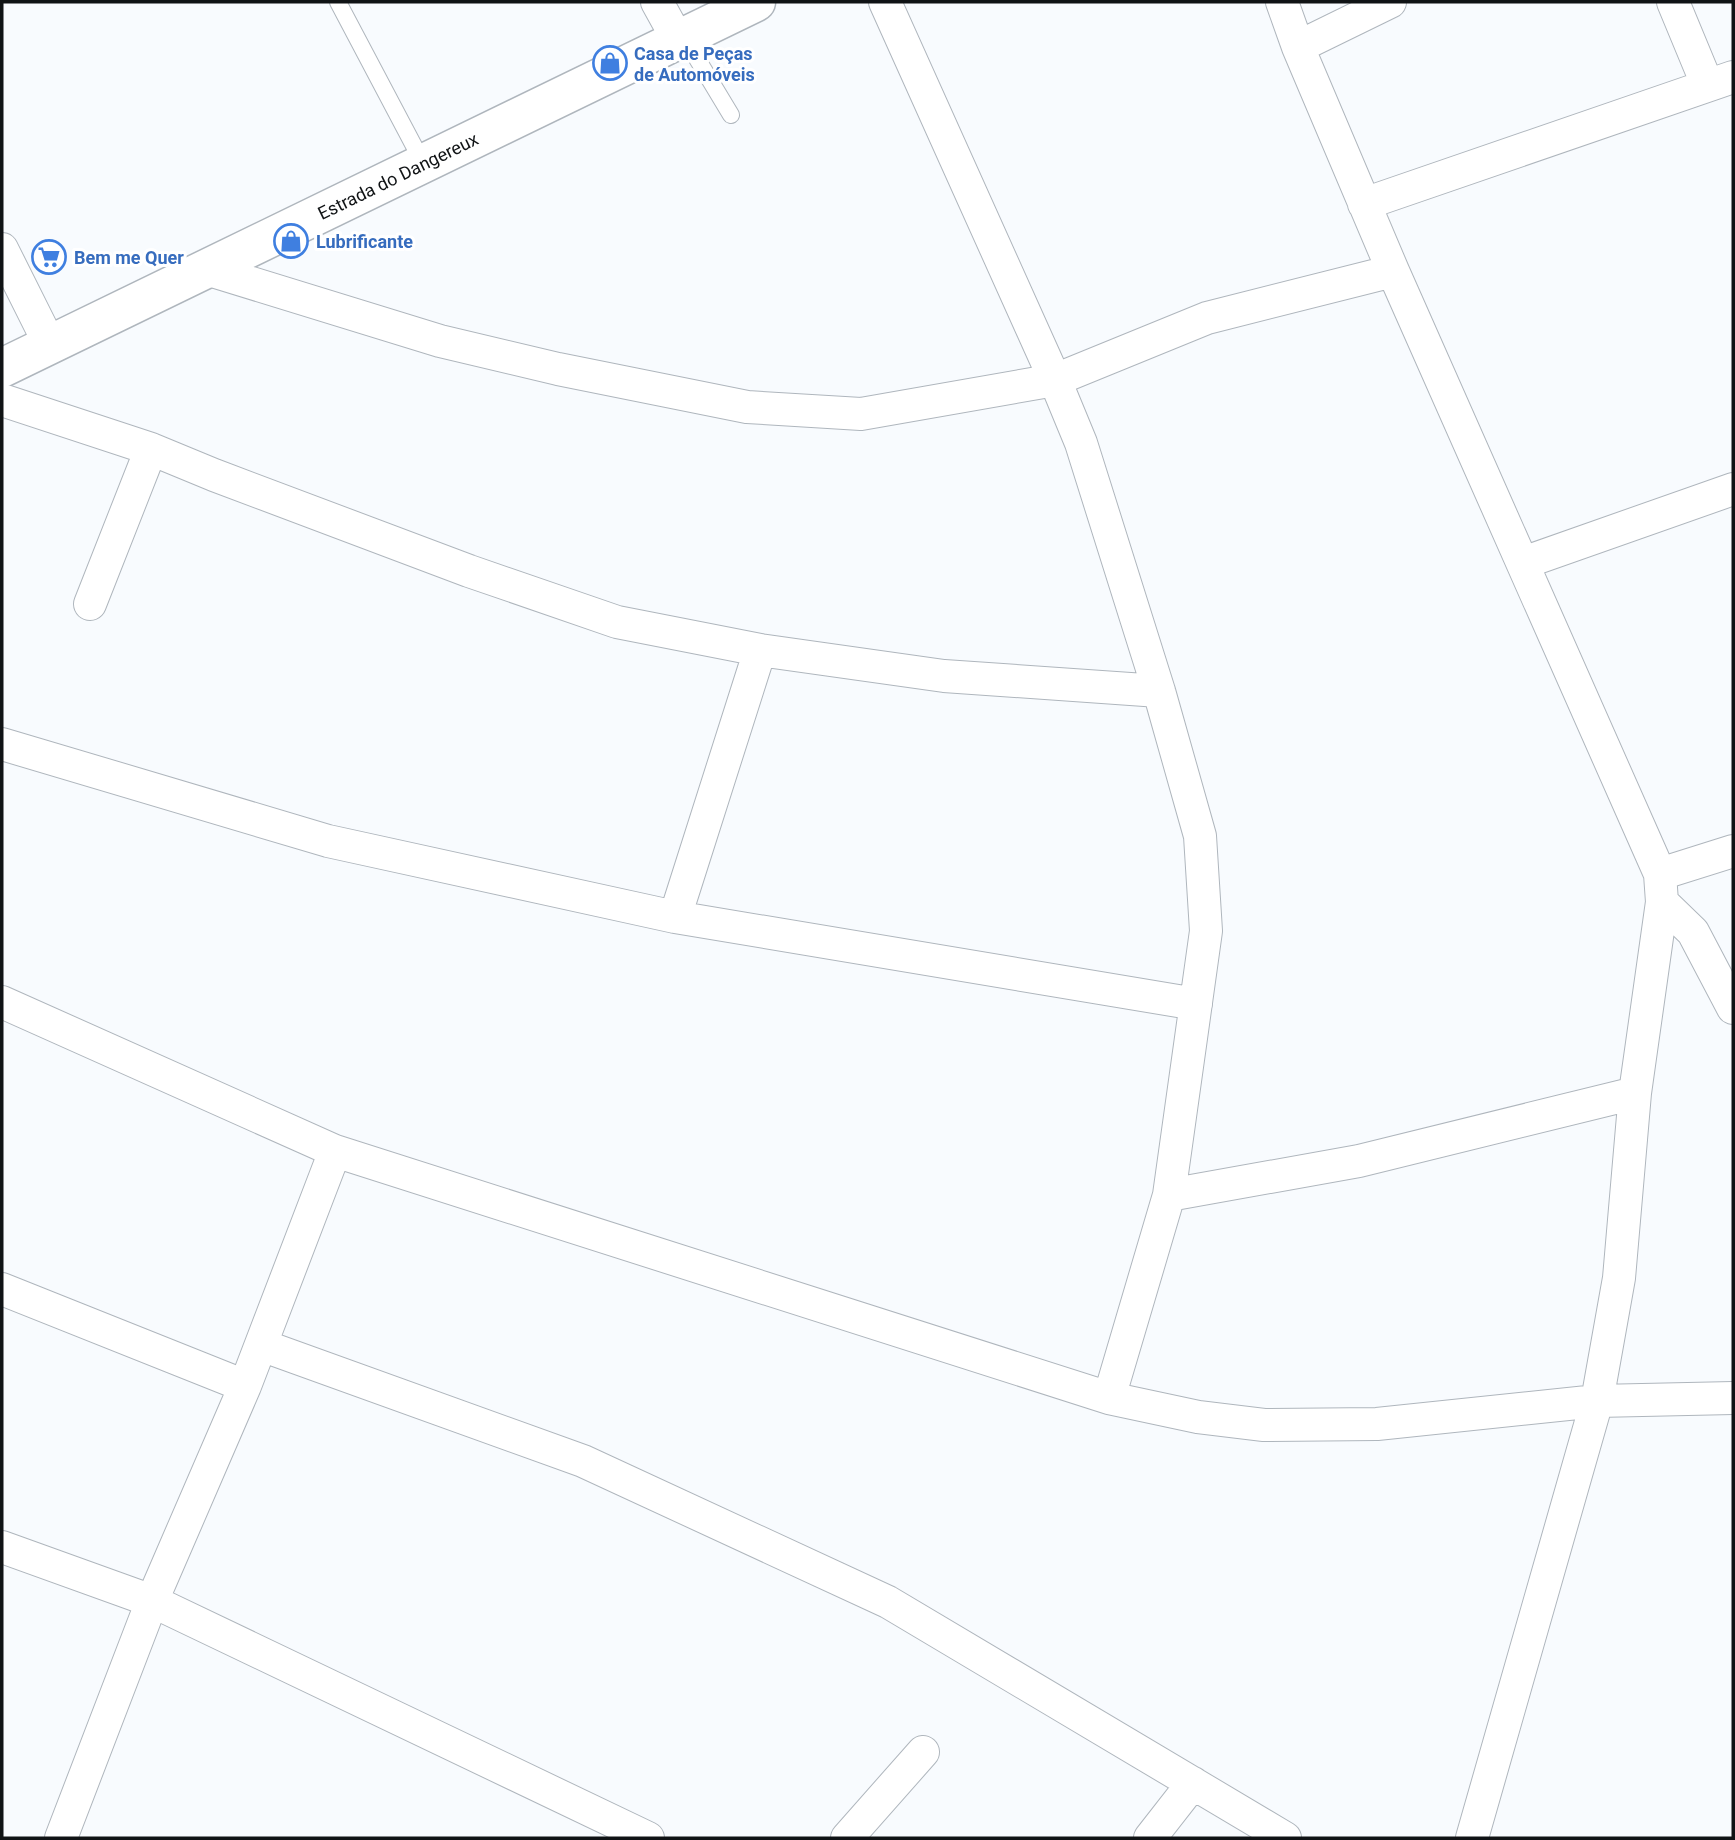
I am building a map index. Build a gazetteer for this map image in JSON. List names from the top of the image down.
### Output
{
  "streets": {
    "main road": ["Estrada do Dangereux"]
  },
  "places": {
    "shop": ["Casa de Peças de Automóveis", "Lubrificante"],
    "supermarket": ["Bem me Quer"]
  }
}
